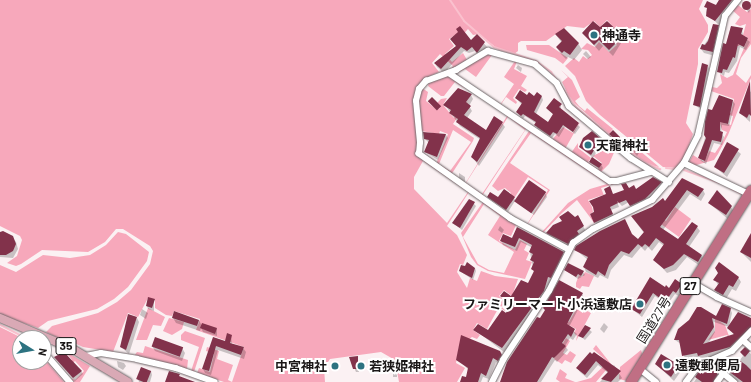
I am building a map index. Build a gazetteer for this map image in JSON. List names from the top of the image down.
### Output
{
  "streets": {
    "highway": ["27", "国道27号"],
    "main road": ["35"]
  },
  "places": [
    "神通寺",
    "天龍神社",
    "ファミリーマート小浜遠敷店",
    "遠敷郵便局",
    "中宮神社",
    "若狭姫神社"
  ],
  "north": "right"
}
